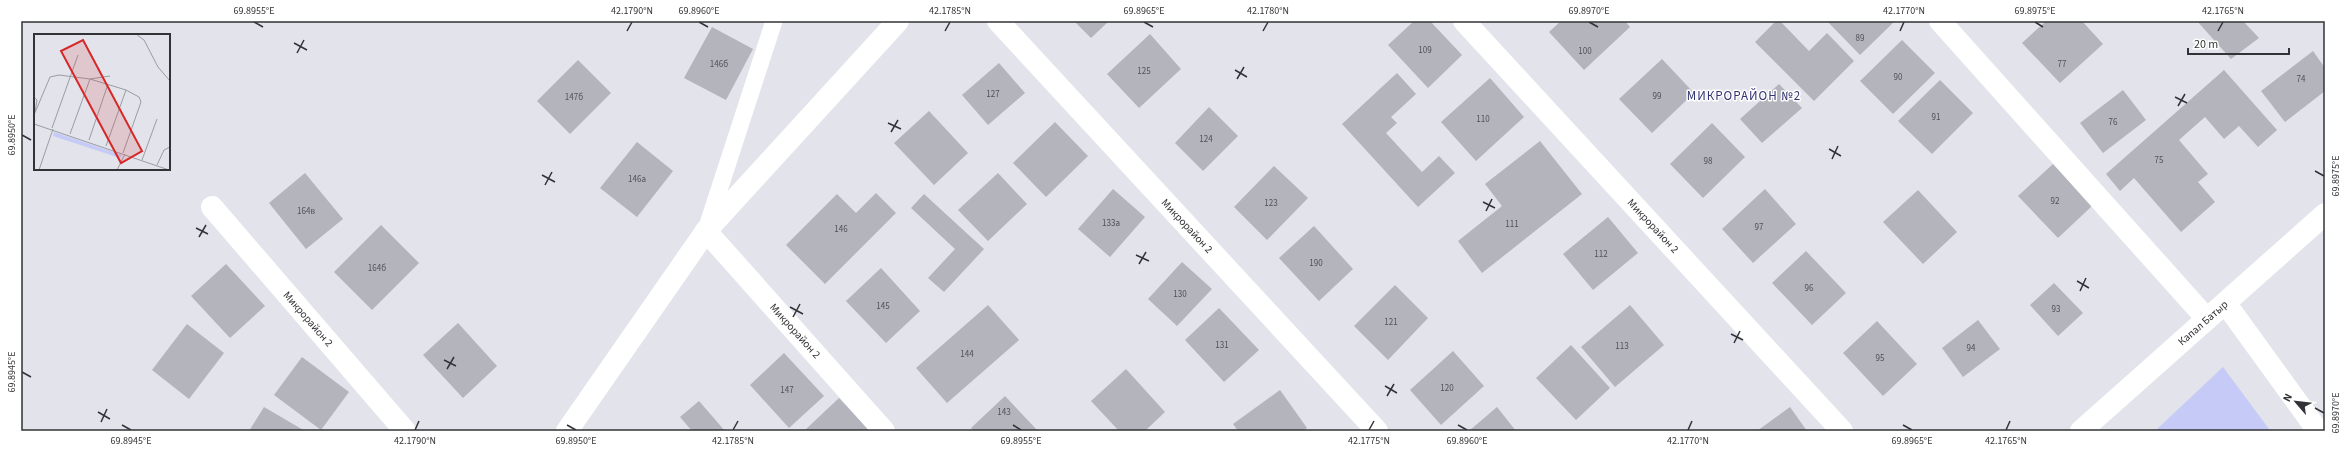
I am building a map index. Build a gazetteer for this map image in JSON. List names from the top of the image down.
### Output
{
  "streets": {
    "street": ["Микрорайон 2", "Капал Батыр"]
  },
  "districts": ["МИКРОРАЙОН №2"],
  "house_numbers": [
    "89",
    "109",
    "100",
    "146б",
    "77",
    "125",
    "90",
    "74",
    "127",
    "99",
    "147б",
    "91",
    "110",
    "76",
    "124",
    "75",
    "98",
    "146а",
    "92",
    "123",
    "164в",
    "133а",
    "111",
    "97",
    "146",
    "112",
    "190",
    "164б",
    "96",
    "130",
    "145",
    "93",
    "121",
    "131",
    "113",
    "94",
    "144",
    "95",
    "120",
    "147",
    "143"
  ],
  "scale_bar": "20 m",
  "north": "top left",
  "coordinates": [
    "69.8955°E",
    "42.1790°N",
    "69.8960°E",
    "42.1785°N",
    "69.8965°E",
    "42.1780°N",
    "69.8970°E",
    "42.1770°N",
    "69.8975°E",
    "42.1765°N",
    "69.8950°E",
    "69.8945°E",
    "42.1775°N"
  ]
}
